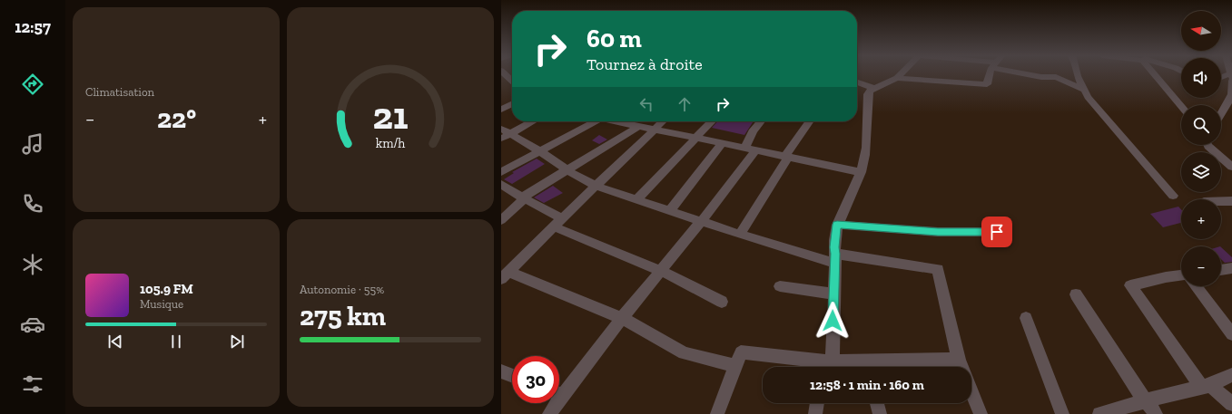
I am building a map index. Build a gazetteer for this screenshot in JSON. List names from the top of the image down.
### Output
{
  "north": "left",
  "page": {
    "tabs": "12:57",
    "tile": [
      "Climatisation",
      ["Autonomie · 55%", "275 km"]
    ],
    "map_buttons": ["+", "−"],
    "turn": ["60 m", "Tournez à droite"],
    "heat": ["−", "22°", "+"],
    "song": ["105.9 FM", "Musique"],
    "limit": "30",
    "trip": "12:58 · 1 min · 160 m",
    "gauge": ["21", "km/h"]
  }
}
